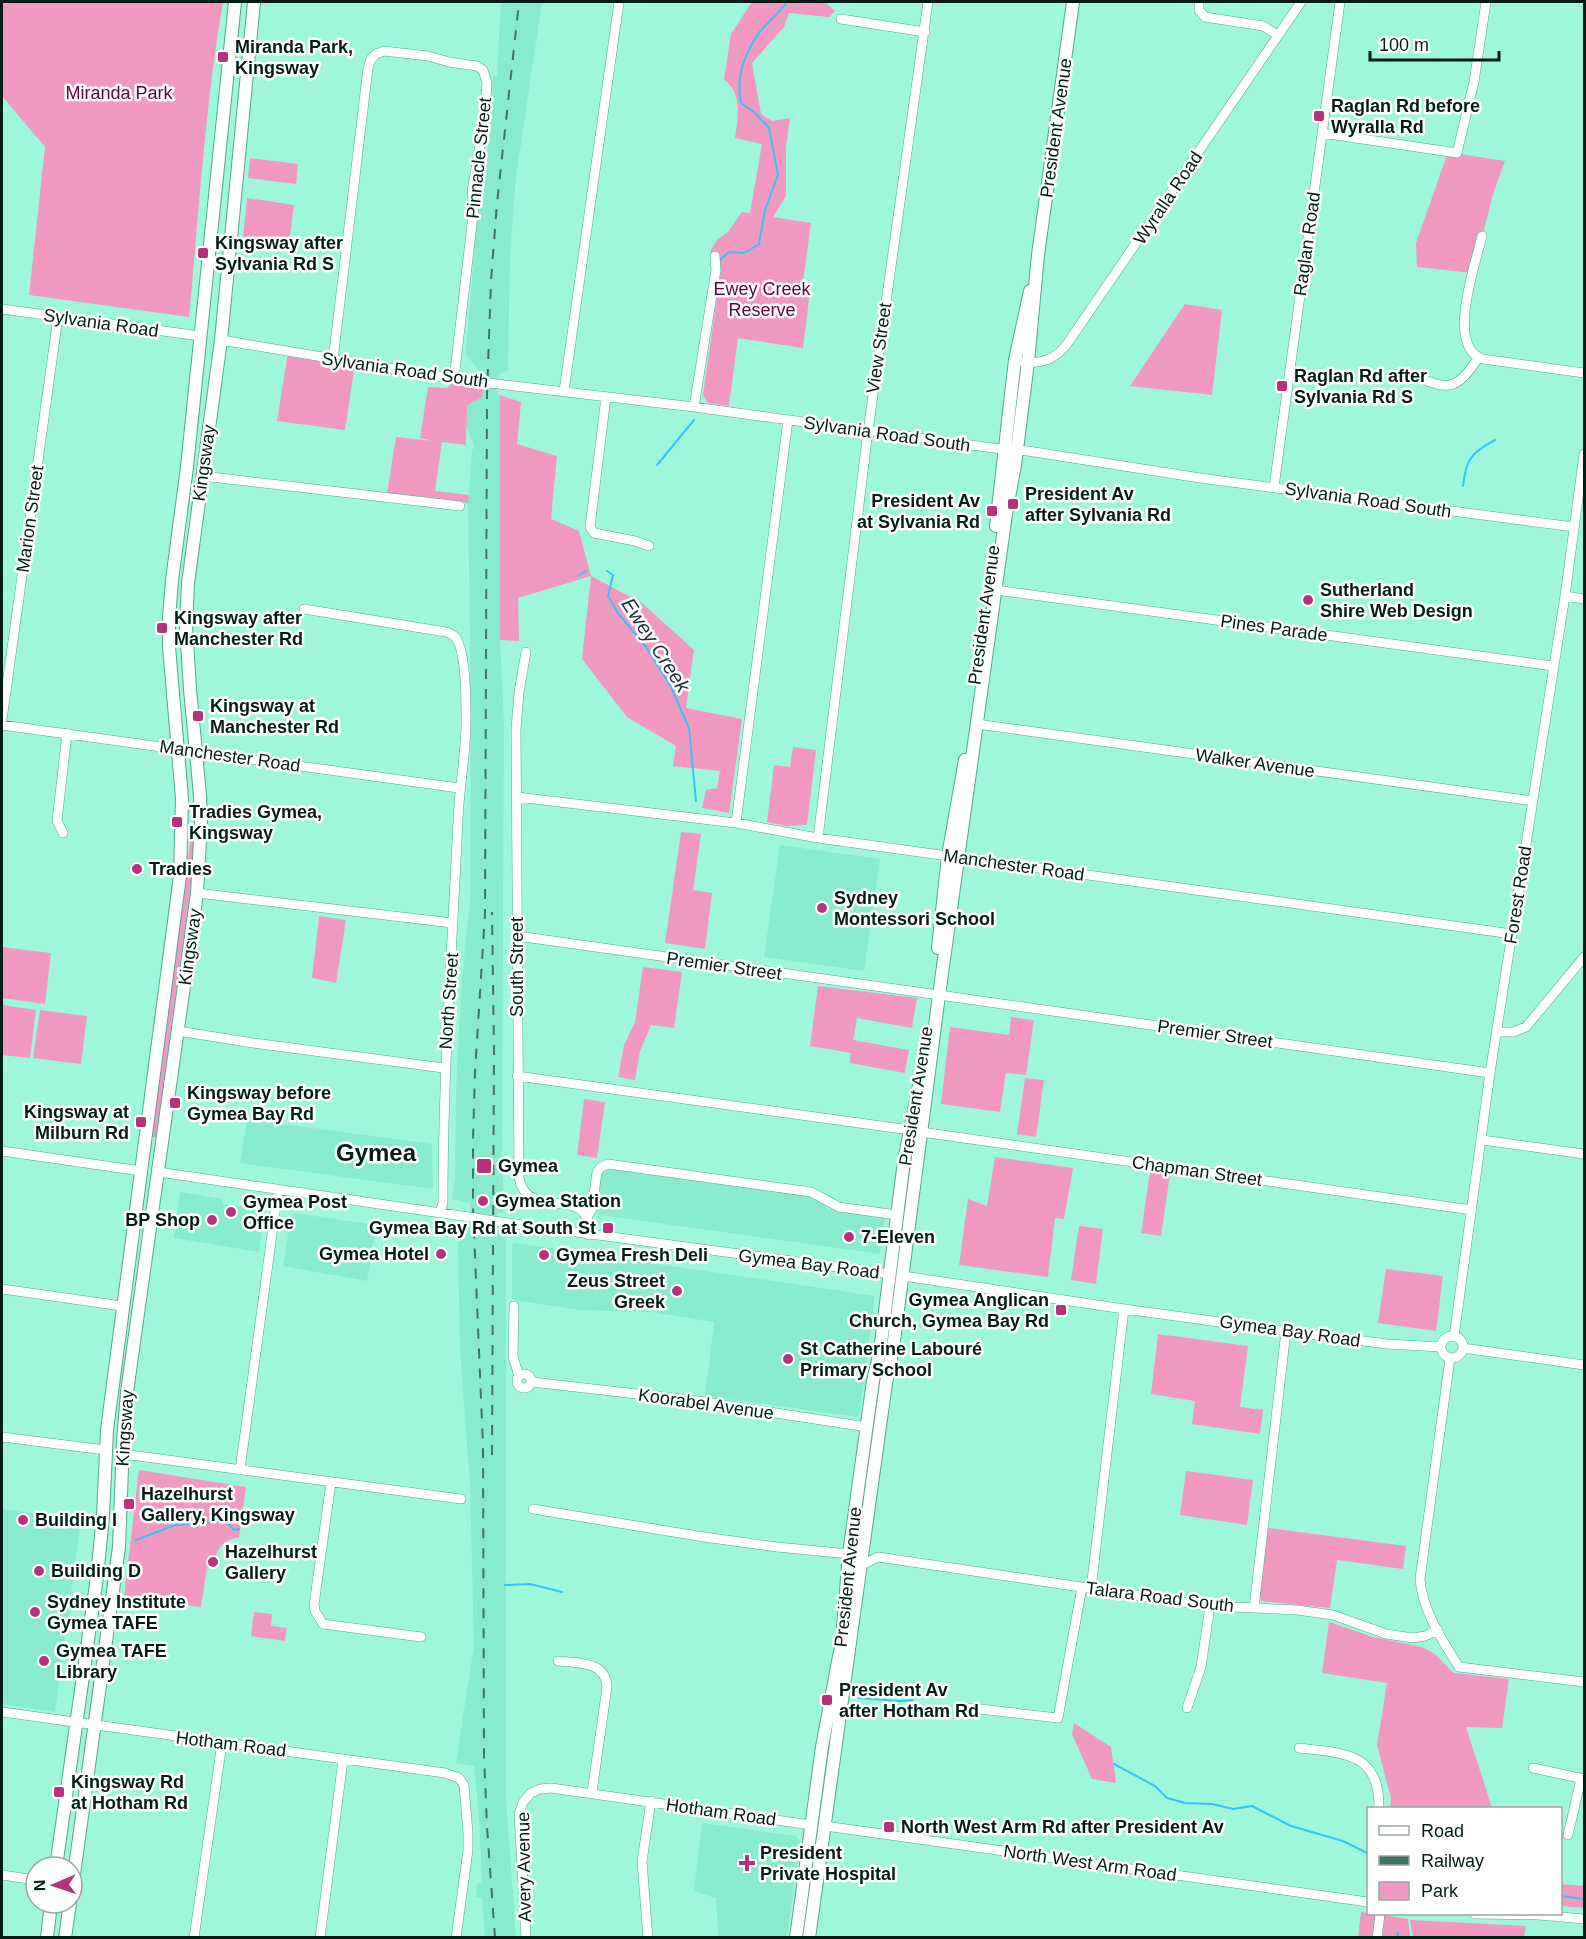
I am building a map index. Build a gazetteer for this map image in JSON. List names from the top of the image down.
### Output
{
  "streets": {
    "main road": [
      "President Avenue",
      "Sylvania Road South",
      "Kingsway",
      "Gymea Bay Road",
      "North West Arm Road"
    ],
    "street": [
      "Pinnacle Street",
      "Wyralla Road",
      "Raglan Road",
      "Sylvania Road",
      "View Street",
      "Marion Street",
      "Pines Parade",
      "Manchester Road",
      "Walker Avenue",
      "Forest Road",
      "Premier Street",
      "South Street",
      "North Street",
      "Chapman Street",
      "Koorabel Avenue",
      "Talara Road South",
      "Hotham Road",
      "Avery Avenue"
    ]
  },
  "crossings": [
    ["President Avenue", "Wyralla Road"],
    ["President Avenue", "Sylvania Road South"],
    ["President Avenue", "Pines Parade"],
    ["President Avenue", "Manchester Road"],
    ["President Avenue", "Walker Avenue"],
    ["President Avenue", "Premier Street"],
    ["President Avenue", "Chapman Street"],
    ["President Avenue", "Gymea Bay Road"],
    ["President Avenue", "Koorabel Avenue"],
    ["President Avenue", "Hotham Road"],
    ["President Avenue", "North West Arm Road"],
    ["Pinnacle Street", "Sylvania Road South"],
    ["Raglan Road", "Sylvania Road South"],
    ["Sylvania Road", "Sylvania Road South"],
    ["Sylvania Road", "Kingsway"],
    ["Sylvania Road", "Marion Street"],
    ["View Street", "Sylvania Road South"],
    ["View Street", "Manchester Road"],
    ["Sylvania Road South", "Kingsway"],
    ["Sylvania Road South", "Forest Road"],
    ["Kingsway", "Manchester Road"],
    ["Kingsway", "Gymea Bay Road"],
    ["Kingsway", "Hotham Road"],
    ["Marion Street", "Manchester Road"],
    ["Pines Parade", "Forest Road"],
    ["Manchester Road", "Forest Road"],
    ["Manchester Road", "South Street"],
    ["Manchester Road", "North Street"],
    ["Walker Avenue", "Forest Road"],
    ["Forest Road", "Premier Street"],
    ["Forest Road", "Chapman Street"],
    ["Forest Road", "Gymea Bay Road"],
    ["Premier Street", "South Street"],
    ["South Street", "Chapman Street"],
    ["North Street", "Gymea Bay Road"],
    ["Hotham Road", "North West Arm Road"],
    ["Hotham Road", "Avery Avenue"]
  ],
  "districts": ["Gymea"],
  "water": ["Ewey Creek"],
  "parks": ["Miranda Park", "Ewey Creek Reserve"],
  "places": {
    "transit": [
      "Miranda Park, Kingsway",
      "Raglan Rd before Wyralla Rd",
      "Kingsway after Sylvania Rd S",
      "Raglan Rd after Sylvania Rd S",
      "President Av after Sylvania Rd",
      "President Av at Sylvania Rd",
      "Kingsway after Manchester Rd",
      "Kingsway at Manchester Rd",
      "Tradies Gymea, Kingsway",
      "Kingsway before Gymea Bay Rd",
      "Kingsway at Milburn Rd",
      "Gymea",
      "Gymea Bay Rd at South St",
      "Gymea Anglican Church, Gymea Bay Rd",
      "Hazelhurst Gallery, Kingsway",
      "President Av after Hotham Rd",
      "Kingsway Rd at Hotham Rd",
      "North West Arm Rd after President Av"
    ],
    "other": [
      "Sutherland Shire Web Design",
      "Tradies",
      "Sydney Montessori School",
      "Gymea Station",
      "Gymea Post Office",
      "BP Shop",
      "7-Eleven",
      "Gymea Hotel",
      "Gymea Fresh Deli",
      "Zeus Street Greek",
      "St Catherine Labouré Primary School",
      "Building I",
      "Hazelhurst Gallery",
      "Building D",
      "Sydney Institute Gymea TAFE",
      "Gymea TAFE Library"
    ],
    "health": ["President Private Hospital"]
  },
  "legend": ["Road", "Railway", "Park"],
  "scale_bar": "100 m",
  "north": "left"
}
